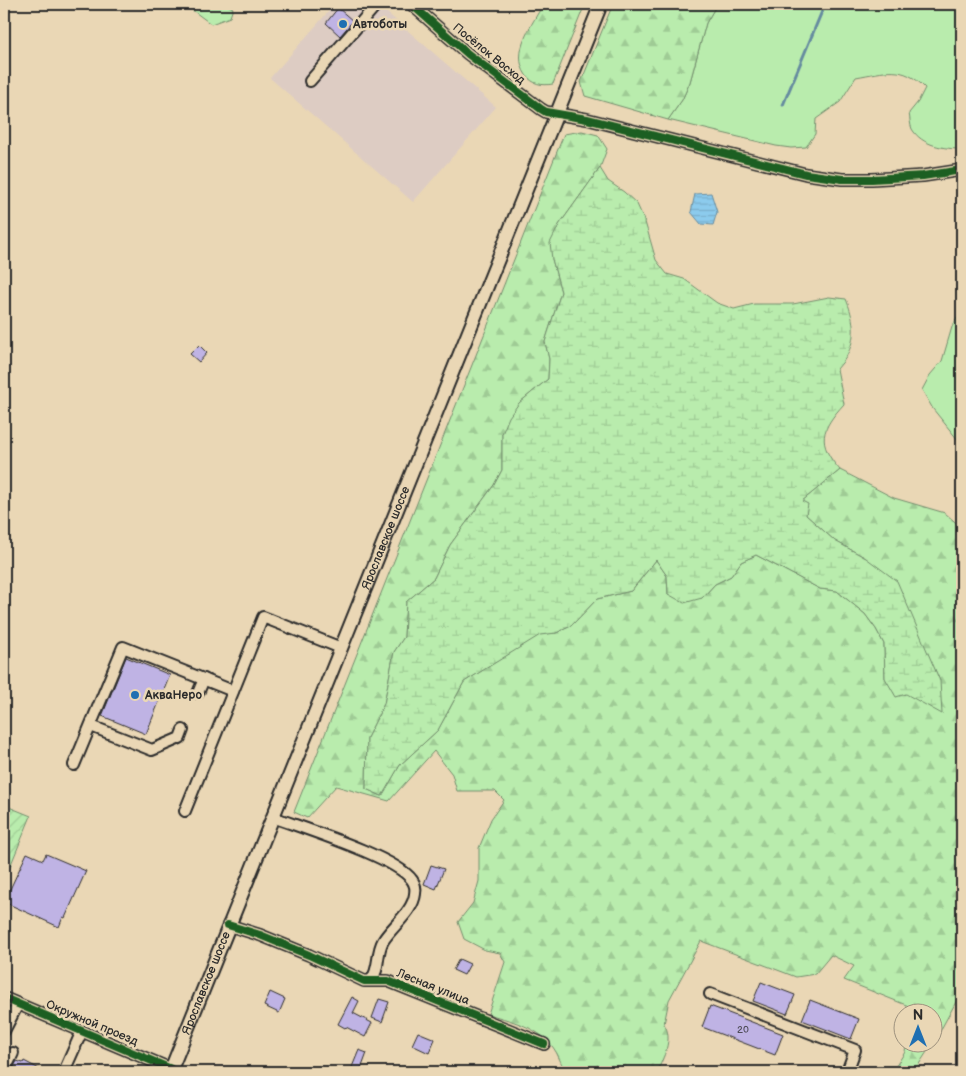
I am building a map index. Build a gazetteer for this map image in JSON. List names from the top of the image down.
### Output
{
  "streets": {
    "main road": ["Ярославское шоссе"],
    "street": ["Посёлок Восход", "Лесная улица", "Окружной проезд"]
  },
  "crossings": [
    ["Посёлок Восход", "Ярославское шоссе"],
    ["Ярославское шоссе", "Лесная улица"],
    ["Ярославское шоссе", "Окружной проезд"]
  ],
  "places": ["Автоботы", "АкваНеро"],
  "house_numbers": ["20"],
  "north": "top"
}
